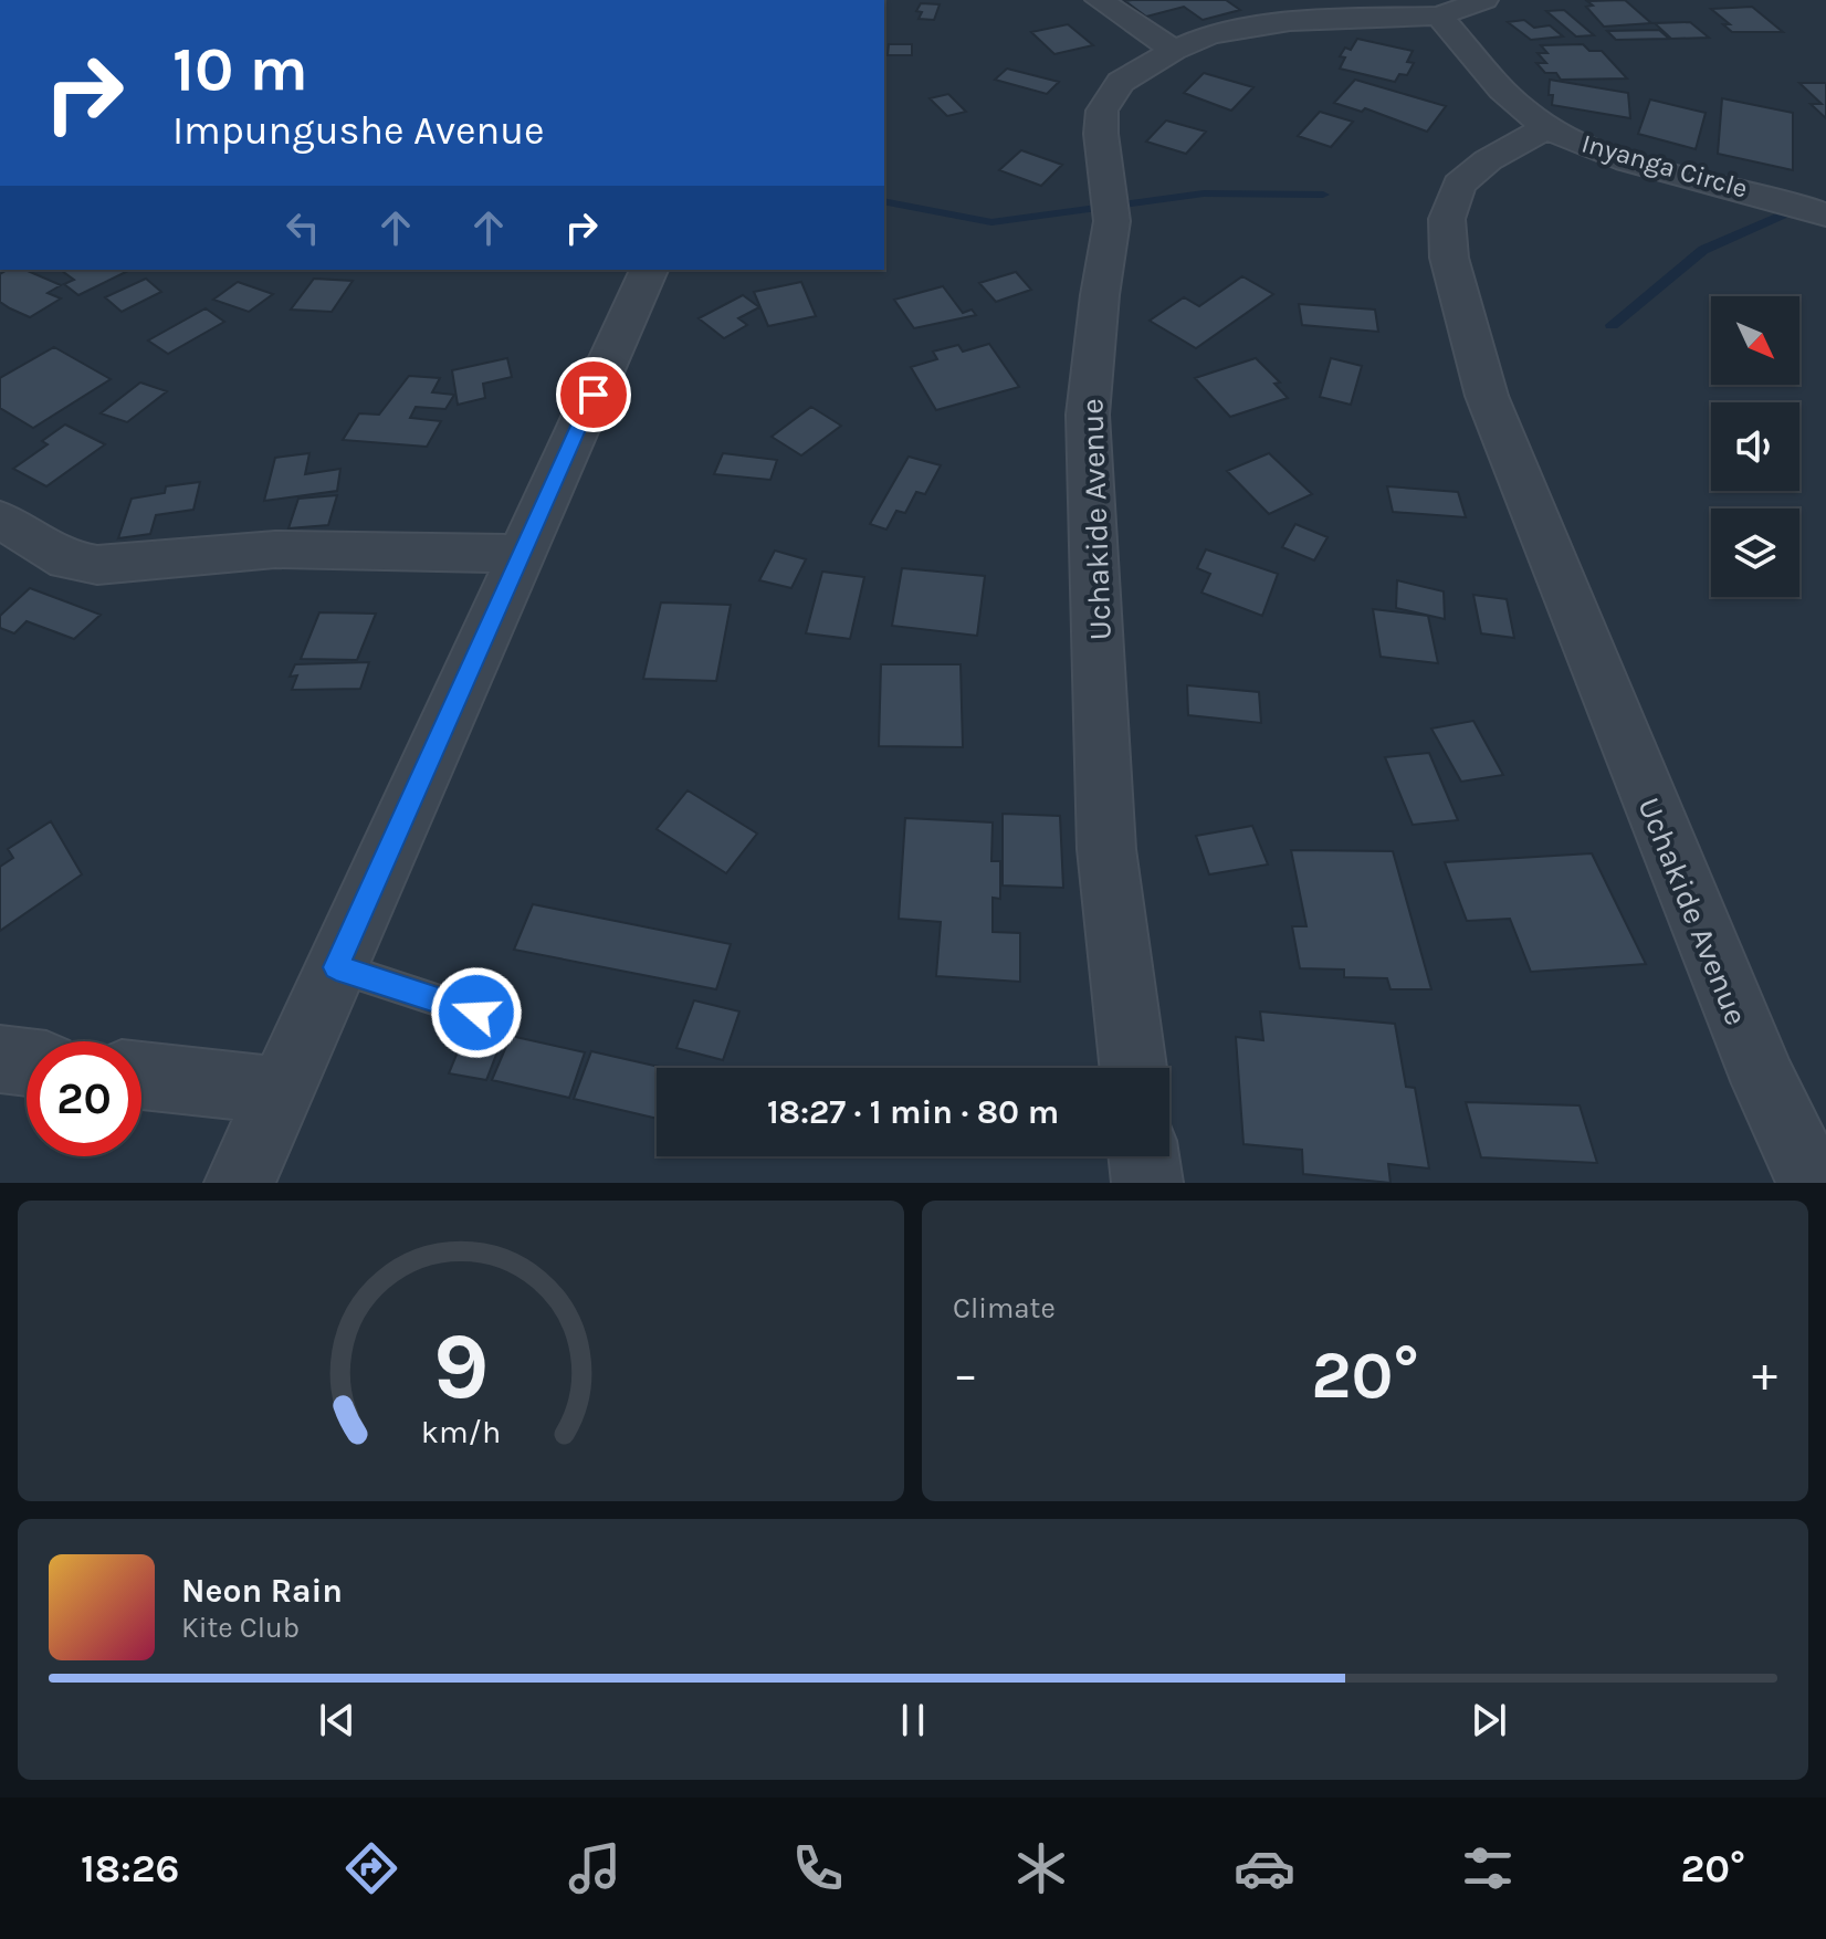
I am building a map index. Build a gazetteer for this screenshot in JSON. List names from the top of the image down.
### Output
{
  "streets": {
    "street": ["Inyanga Circle", "Uchakide Avenue"]
  },
  "crossings": [
    ["Inyanga Circle", "Uchakide Avenue"]
  ],
  "north": "bottom right",
  "page": {
    "turn": ["10 m", "Impungushe Avenue"],
    "limit": "20",
    "trip": "18:27 · 1 min · 80 m",
    "tile": "Climate",
    "heat": ["−", "20°", "+"],
    "song": ["Neon Rain", "Kite Club"],
    "tabs": ["18:26", "20°"],
    "gauge": ["9", "km/h"]
  }
}
